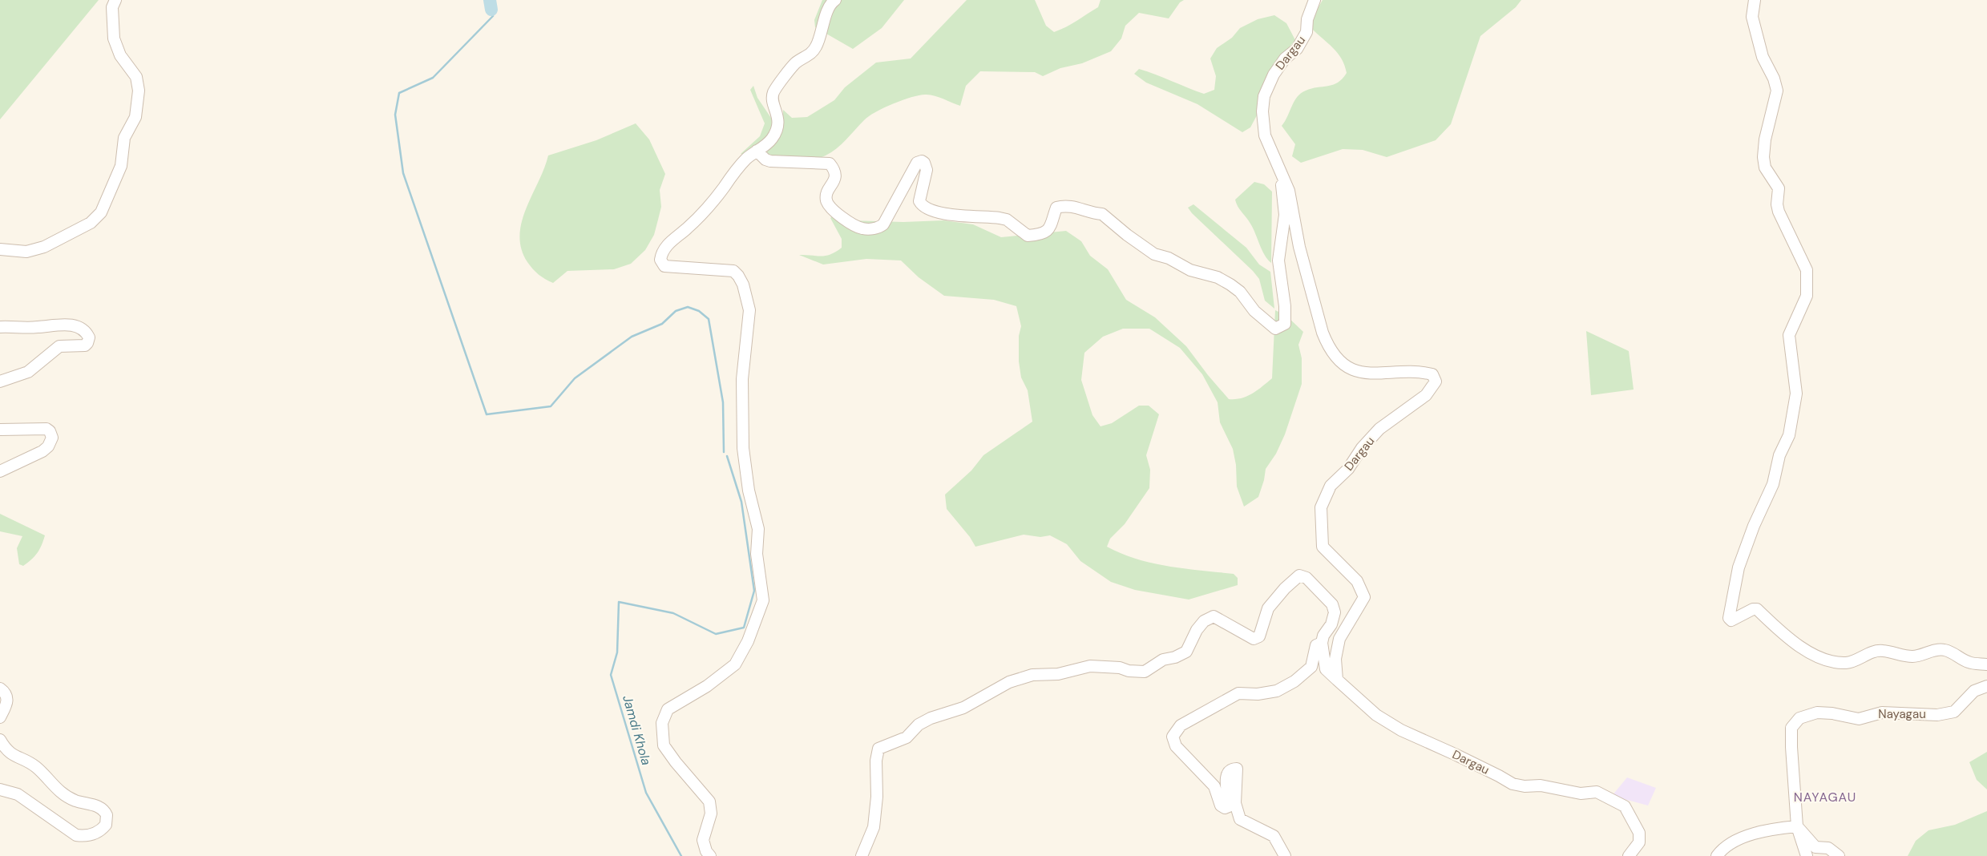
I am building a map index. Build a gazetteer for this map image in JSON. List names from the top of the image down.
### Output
{
  "streets": {
    "street": ["Dargau", "Nayagau"]
  },
  "districts": ["NAYAGAU"],
  "water": ["Jamdi Khola"]
}
